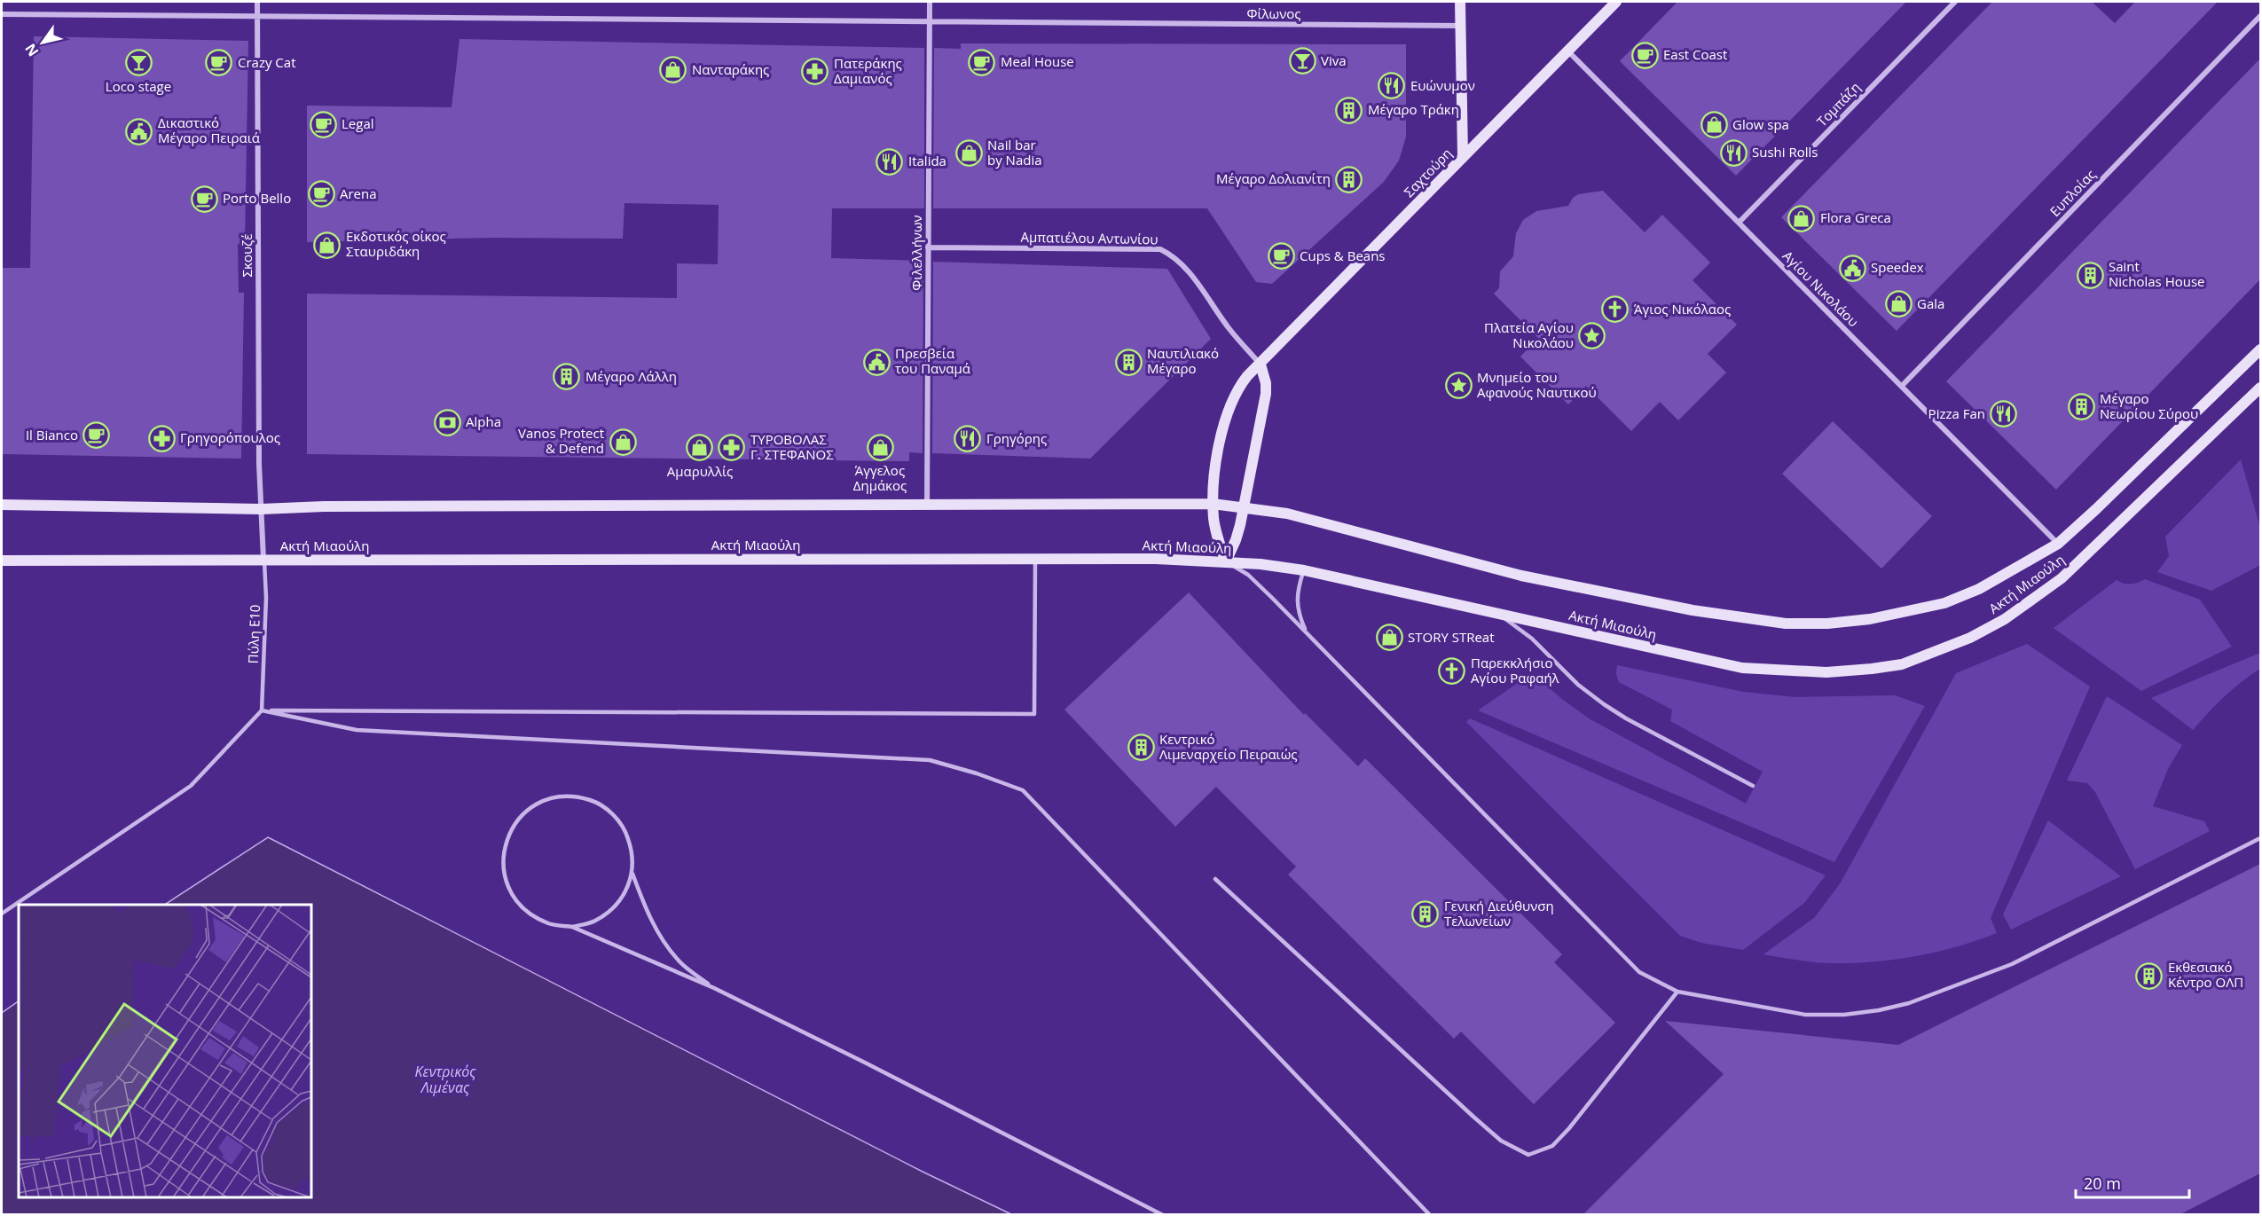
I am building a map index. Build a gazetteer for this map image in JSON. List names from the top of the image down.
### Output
{
  "streets": {
    "main road": ["Σαχτούρη", "Ακτή Μιαούλη"],
    "street": [
      "Φίλωνος",
      "Τομπάζη",
      "Ευπλοίας",
      "Αμπατιέλου Αντωνίου",
      "Φιλελλήνων",
      "Σκουζέ",
      "Αγίου Νικολάου"
    ],
    "lane": ["Πύλη Ε10"]
  },
  "crossings": [
    ["Φίλωνος", "Φιλελλήνων"],
    ["Φίλωνος", "Σκουζέ"],
    ["Τομπάζη", "Αγίου Νικολάου"],
    ["Σαχτούρη", "Αμπατιέλου Αντωνίου"],
    ["Σαχτούρη", "Αγίου Νικολάου"],
    ["Σαχτούρη", "Ακτή Μιαούλη"],
    ["Ευπλοίας", "Αγίου Νικολάου"],
    ["Αμπατιέλου Αντωνίου", "Φιλελλήνων"],
    ["Φιλελλήνων", "Ακτή Μιαούλη"],
    ["Σκουζέ", "Ακτή Μιαούλη"],
    ["Σκουζέ", "Πύλη Ε10"],
    ["Αγίου Νικολάου", "Ακτή Μιαούλη"],
    ["Ακτή Μιαούλη", "Πύλη Ε10"]
  ],
  "water": ["Κεντρικός Λιμένας"],
  "places": {
    "cafe": [
      "East Coast",
      "Meal House",
      "Crazy Cat",
      "Legal",
      "Arena",
      "Porto Bello",
      "Cups & Beans",
      "Il Bianco"
    ],
    "bar": ["Viva", "Loco stage"],
    "shop": [
      "Νανταράκης",
      "Glow spa",
      "Nail bar by Nadia",
      "Flora Greca",
      "Εκδοτικός οίκος Σταυριδάκη",
      "Gala",
      "Vanos Protect & Defend",
      "Άγγελος Δημάκος",
      "Αμαρυλλίς",
      "STORY STReat"
    ],
    "pharmacy": ["Πατεράκης Δαμιανός", "Γρηγορόπουλος", "ΤΥΡΟΒΟΛΑΣ Γ. ΣΤΕΦΑΝΟΣ"],
    "restaurant": [
      "Ευώνυμον",
      "Sushi Rolls",
      "Italida",
      "Pizza Fan",
      "Γρηγόρης"
    ],
    "building": [
      "Μέγαρο Τράκη",
      "Μέγαρο Δολιανίτη",
      "Saint Nicholas House",
      "Ναυτιλιακό Μέγαρο",
      "Μέγαρο Λάλλη",
      "Μέγαρο Νεωρίου Σύρου",
      "Κεντρικό Λιμεναρχείο Πειραιώς",
      "Γενική Διεύθυνση Τελωνείων",
      "Εκθεσιακό Κέντρο ΟΛΠ"
    ],
    "public building": ["Δικαστικό Μέγαρο Πειραιά", "Speedex", "Πρεσβεία του Παναμά"],
    "church": ["Άγιος Νικόλαος", "Παρεκκλήσιο Αγίου Ραφαήλ"],
    "place": ["Πλατεία Αγίου Νικολάου", "Μνημείο του Αφανούς Ναυτικού"],
    "bank": ["Alpha"]
  },
  "scale_bar": "20 m",
  "north": "bottom left"
}
